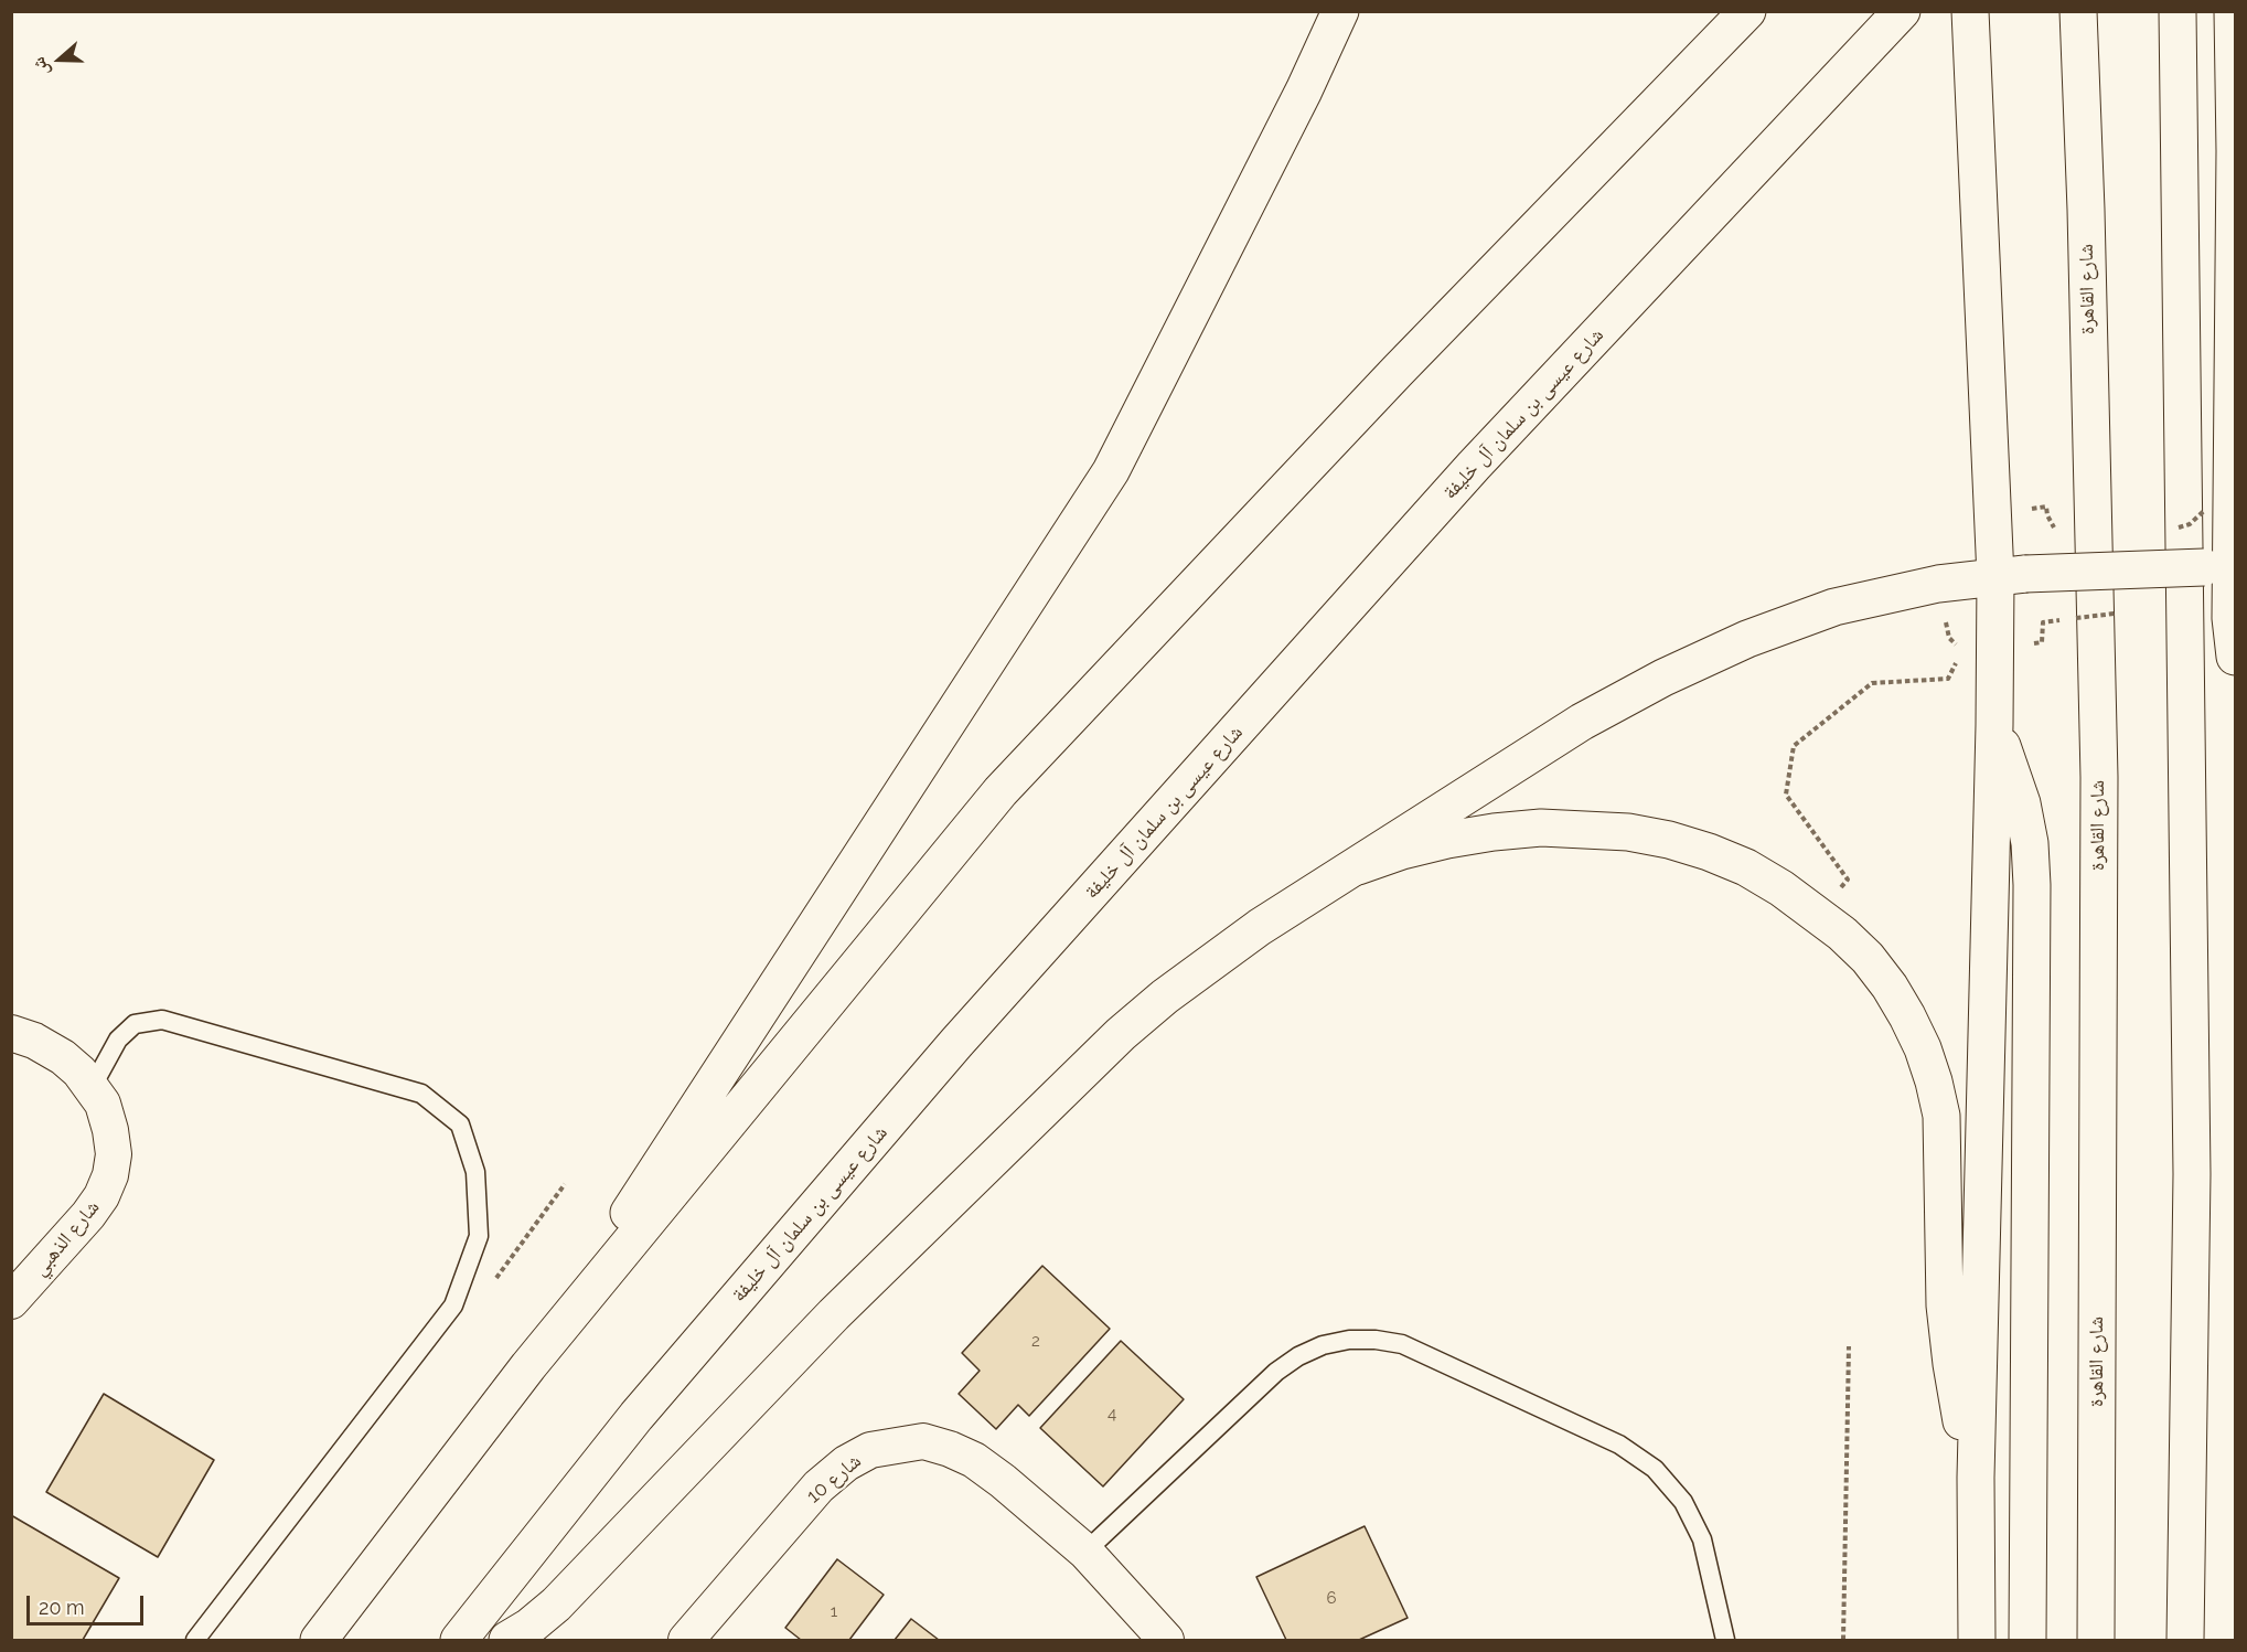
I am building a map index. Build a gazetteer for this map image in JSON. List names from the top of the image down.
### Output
{
  "streets": {
    "main road": ["شارع القاهرة", "شارع عيسى بن سلمان آل خليفة"],
    "street": ["شارع الذهبي", "شارع 10"]
  },
  "house_numbers": [
    "2",
    "4",
    "6",
    "1"
  ],
  "scale_bar": "20 m",
  "north": "left"
}
